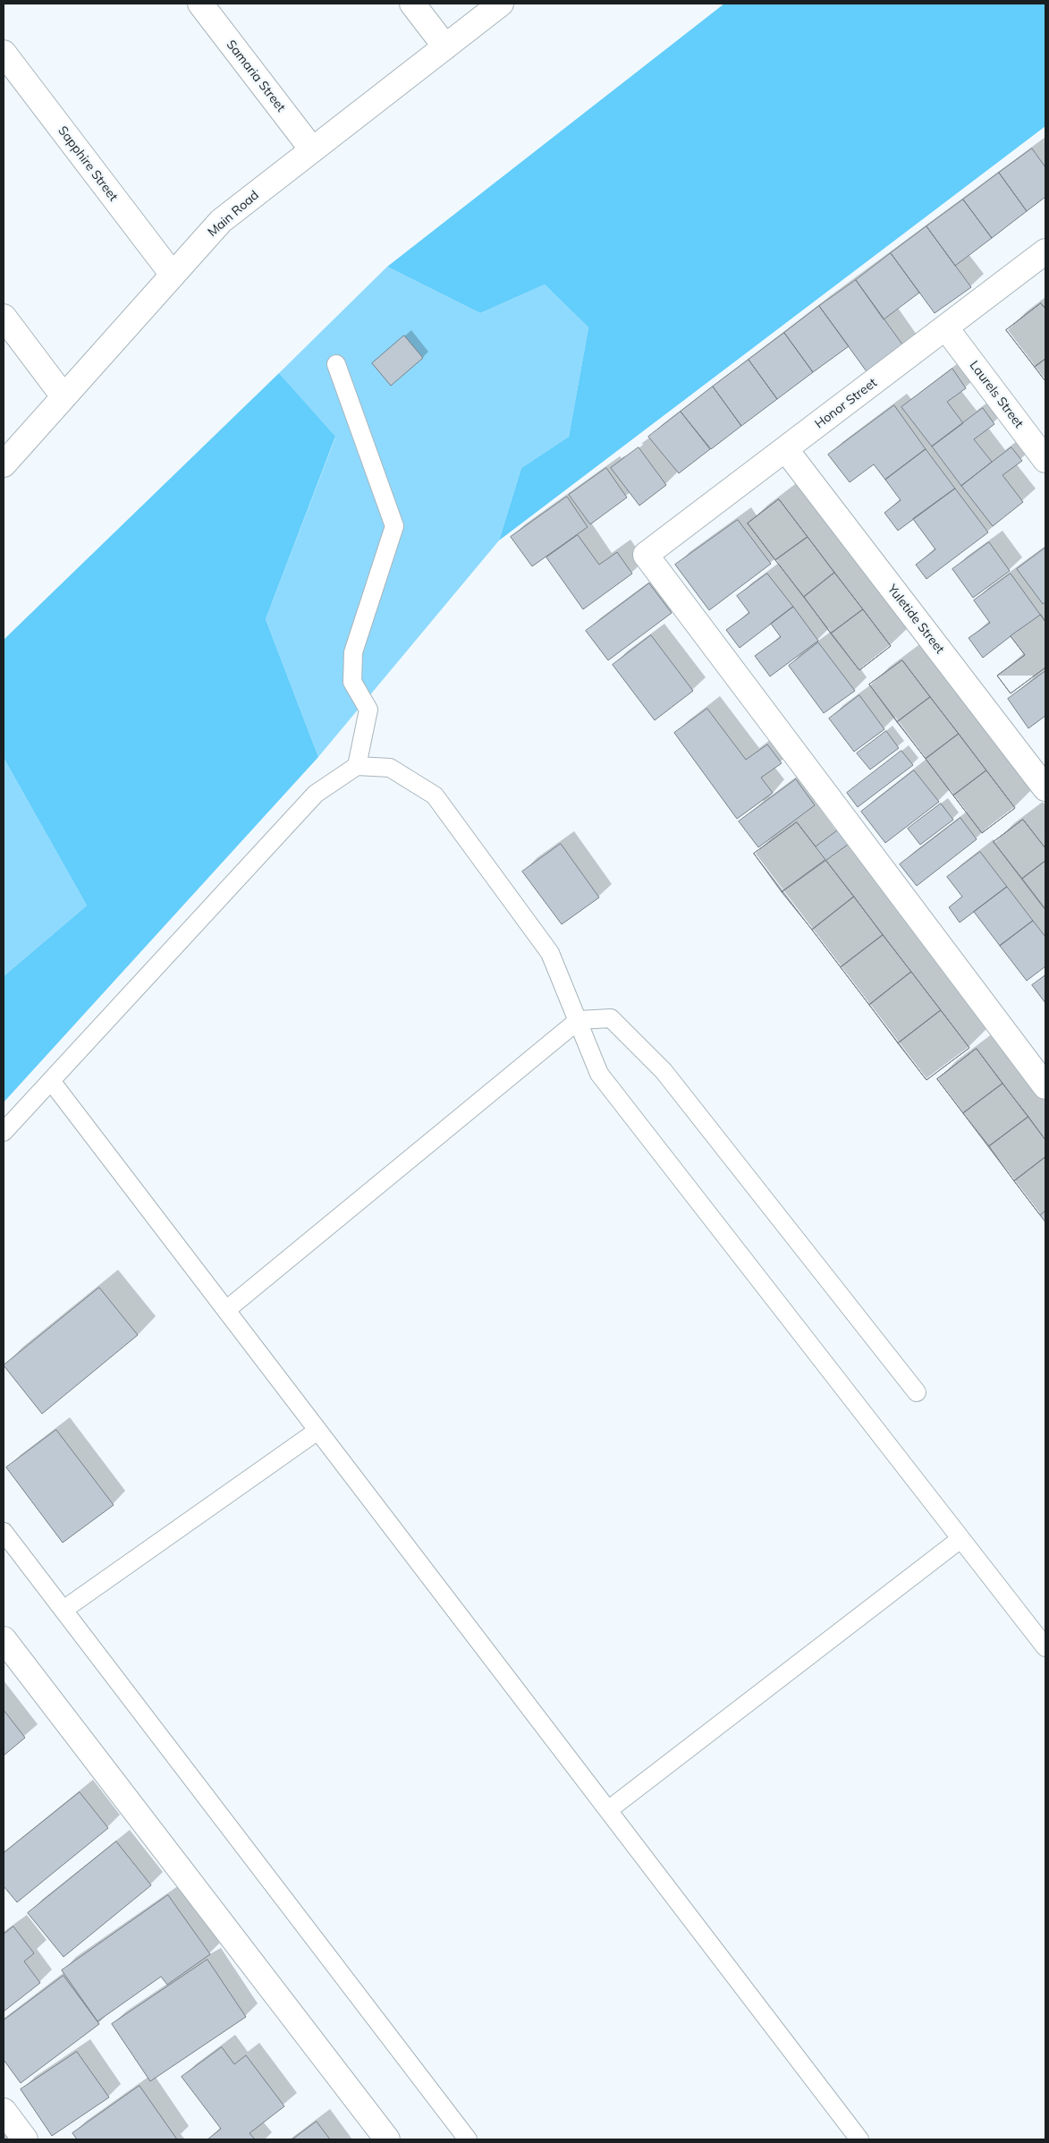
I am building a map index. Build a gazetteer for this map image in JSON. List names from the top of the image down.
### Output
{
  "streets": {
    "street": [
      "Samaria Street",
      "Sapphire Street",
      "Main Road",
      "Laurels Street",
      "Honor Street",
      "Yuletide Street"
    ]
  },
  "crossings": [
    ["Samaria Street", "Main Road"],
    ["Sapphire Street", "Main Road"],
    ["Laurels Street", "Honor Street"],
    ["Honor Street", "Yuletide Street"]
  ]
}
